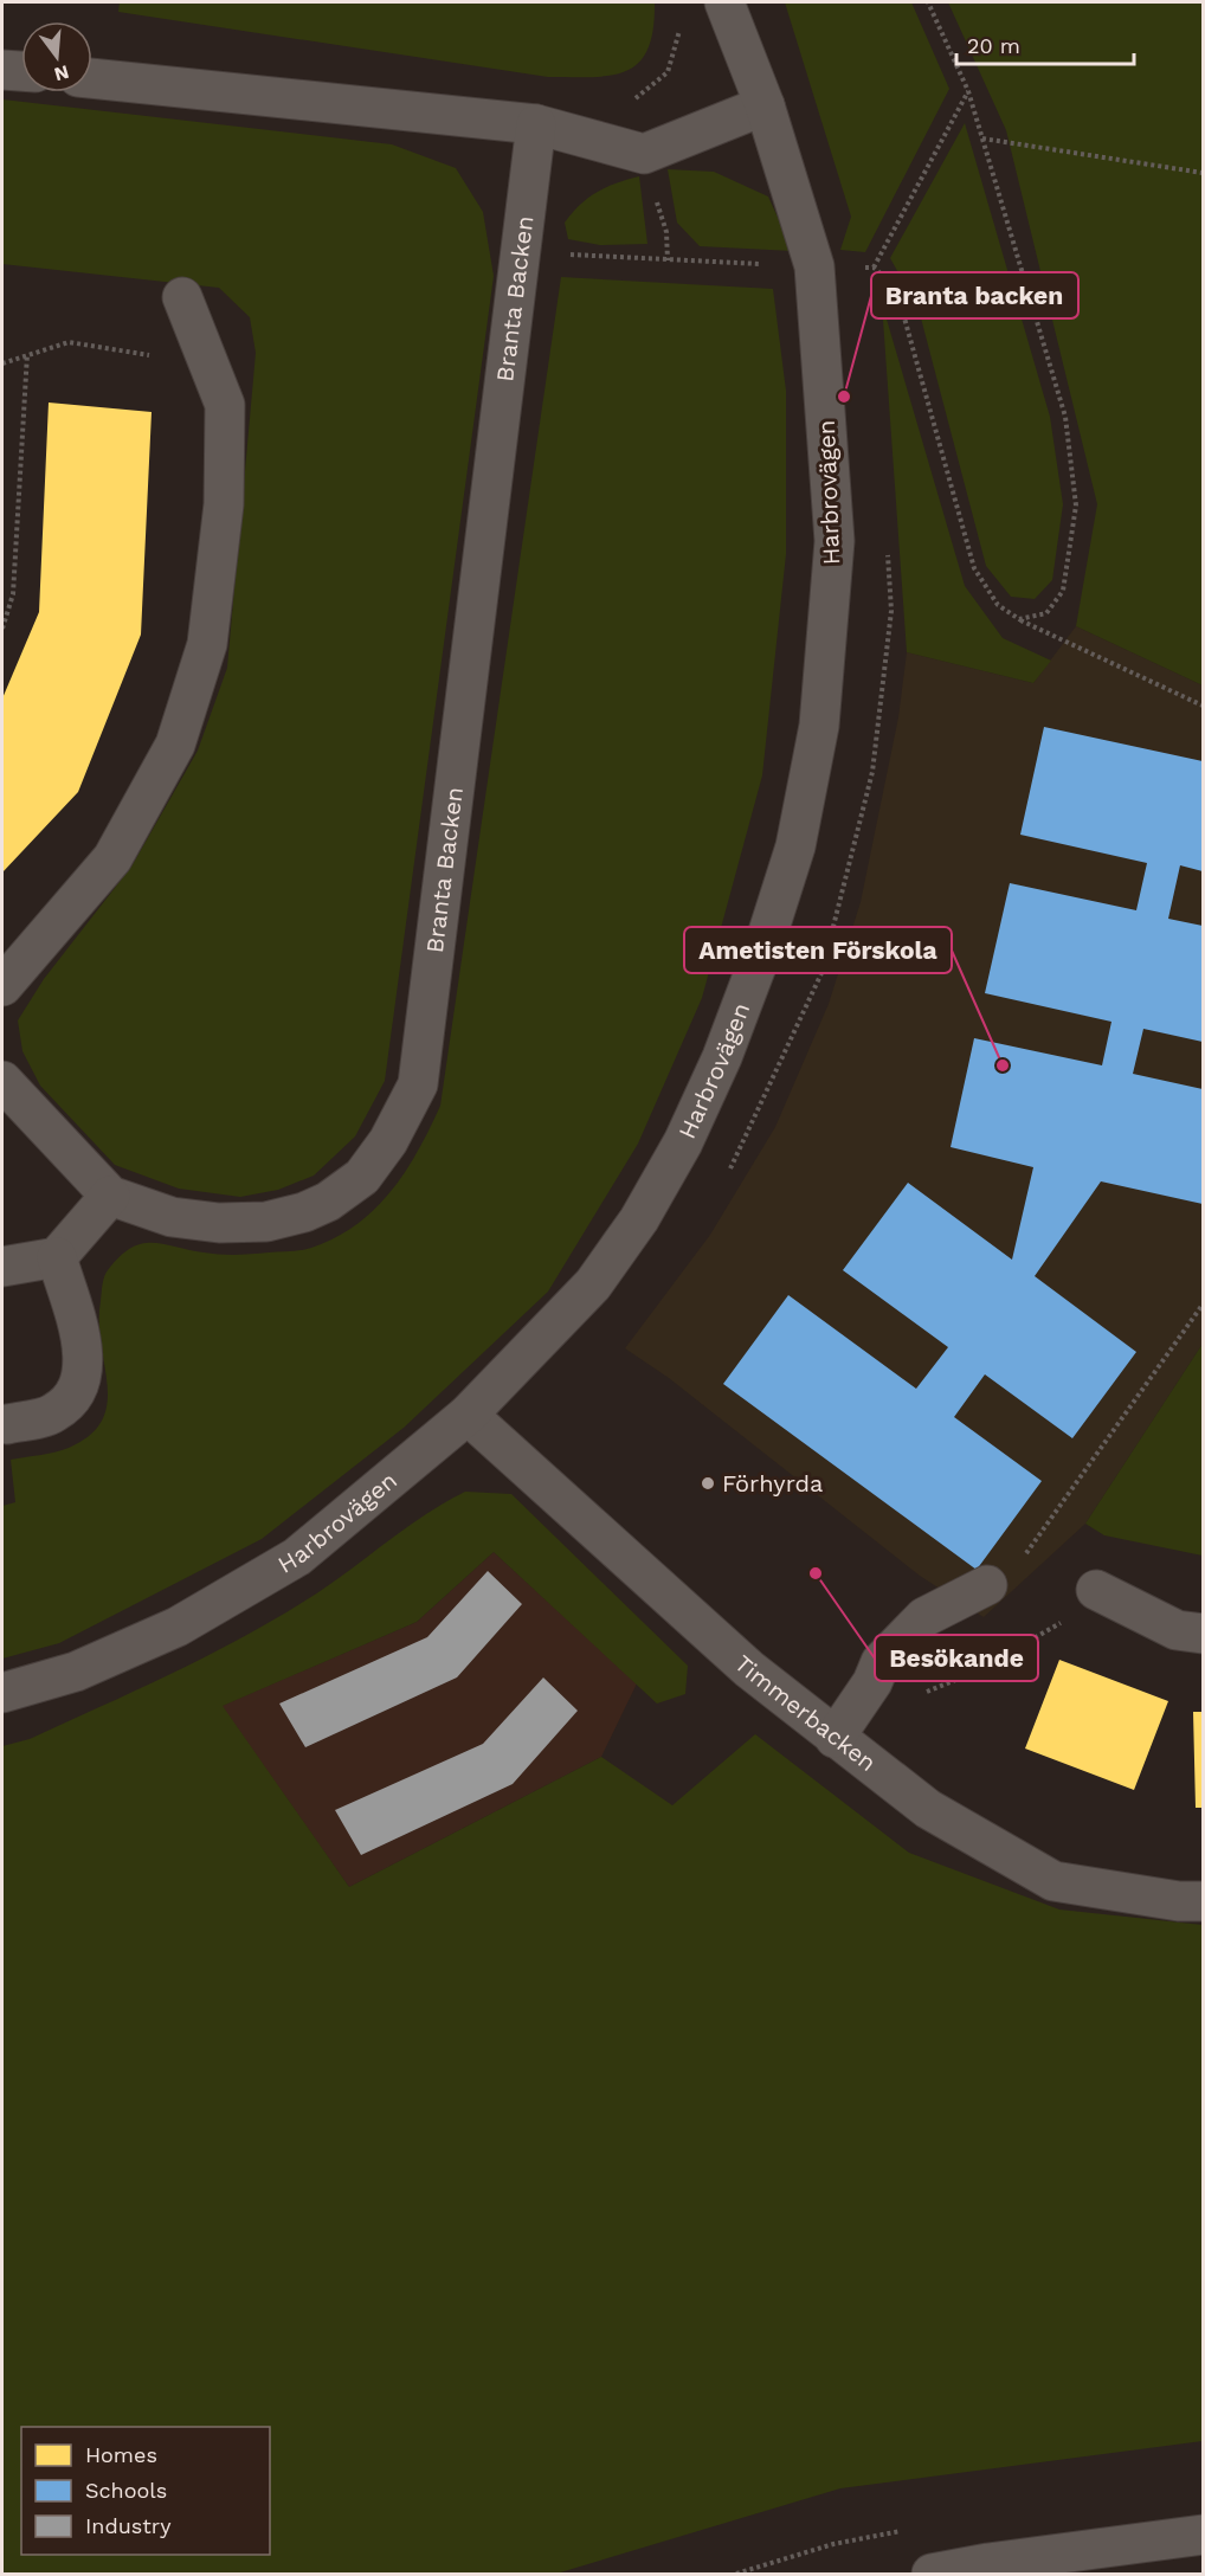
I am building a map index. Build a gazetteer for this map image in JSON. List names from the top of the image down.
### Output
{
  "streets": {
    "street": ["Branta Backen", "Harbrovägen", "Timmerbacken"]
  },
  "crossings": [
    ["Harbrovägen", "Timmerbacken"]
  ],
  "places": [
    "Branta backen",
    "Ametisten Förskola",
    "Förhyrda",
    "Besökande"
  ],
  "legend": ["Homes", "Schools", "Industry"],
  "scale_bar": "20 m",
  "north": "bottom"
}
